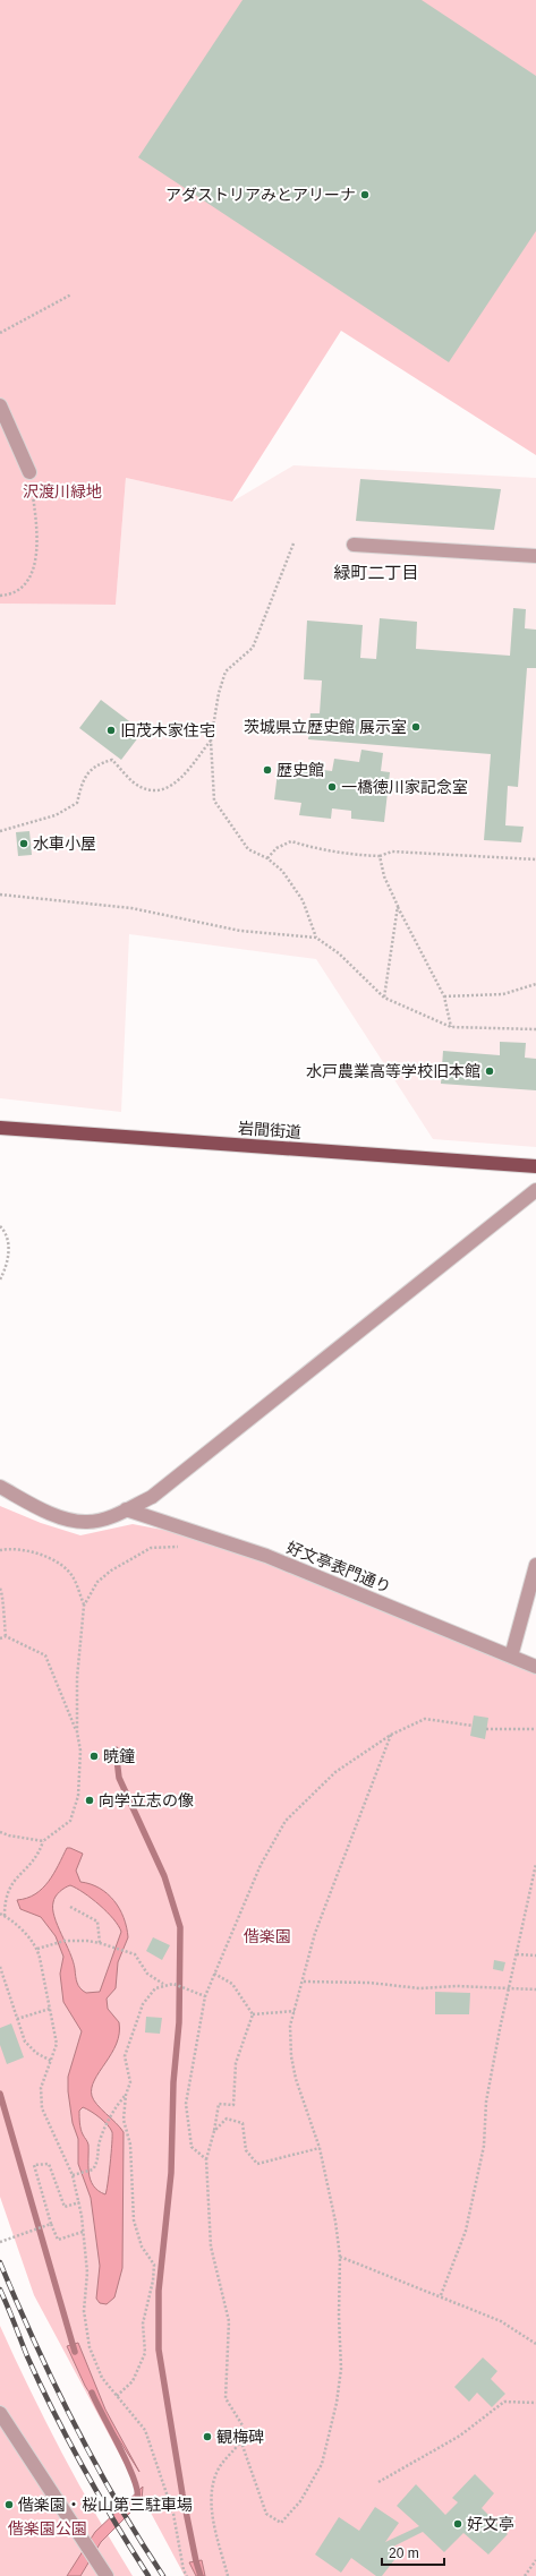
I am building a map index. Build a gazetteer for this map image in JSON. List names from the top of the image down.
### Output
{
  "streets": {
    "main road": ["岩間街道"],
    "street": ["好文亭表門通り"]
  },
  "districts": ["緑町二丁目"],
  "parks": ["沢渡川緑地", "偕楽園", "偕楽園公園"],
  "places": [
    "アダストリアみとアリーナ",
    "茨城県立歴史館 展示室",
    "旧茂木家住宅",
    "歴史館",
    "一橋徳川家記念室",
    "水車小屋",
    "水戸農業高等学校旧本館",
    "暁鐘",
    "向学立志の像",
    "観梅碑",
    "偕楽園・桜山第三駐車場",
    "好文亭"
  ],
  "scale_bar": "20 m"
}
